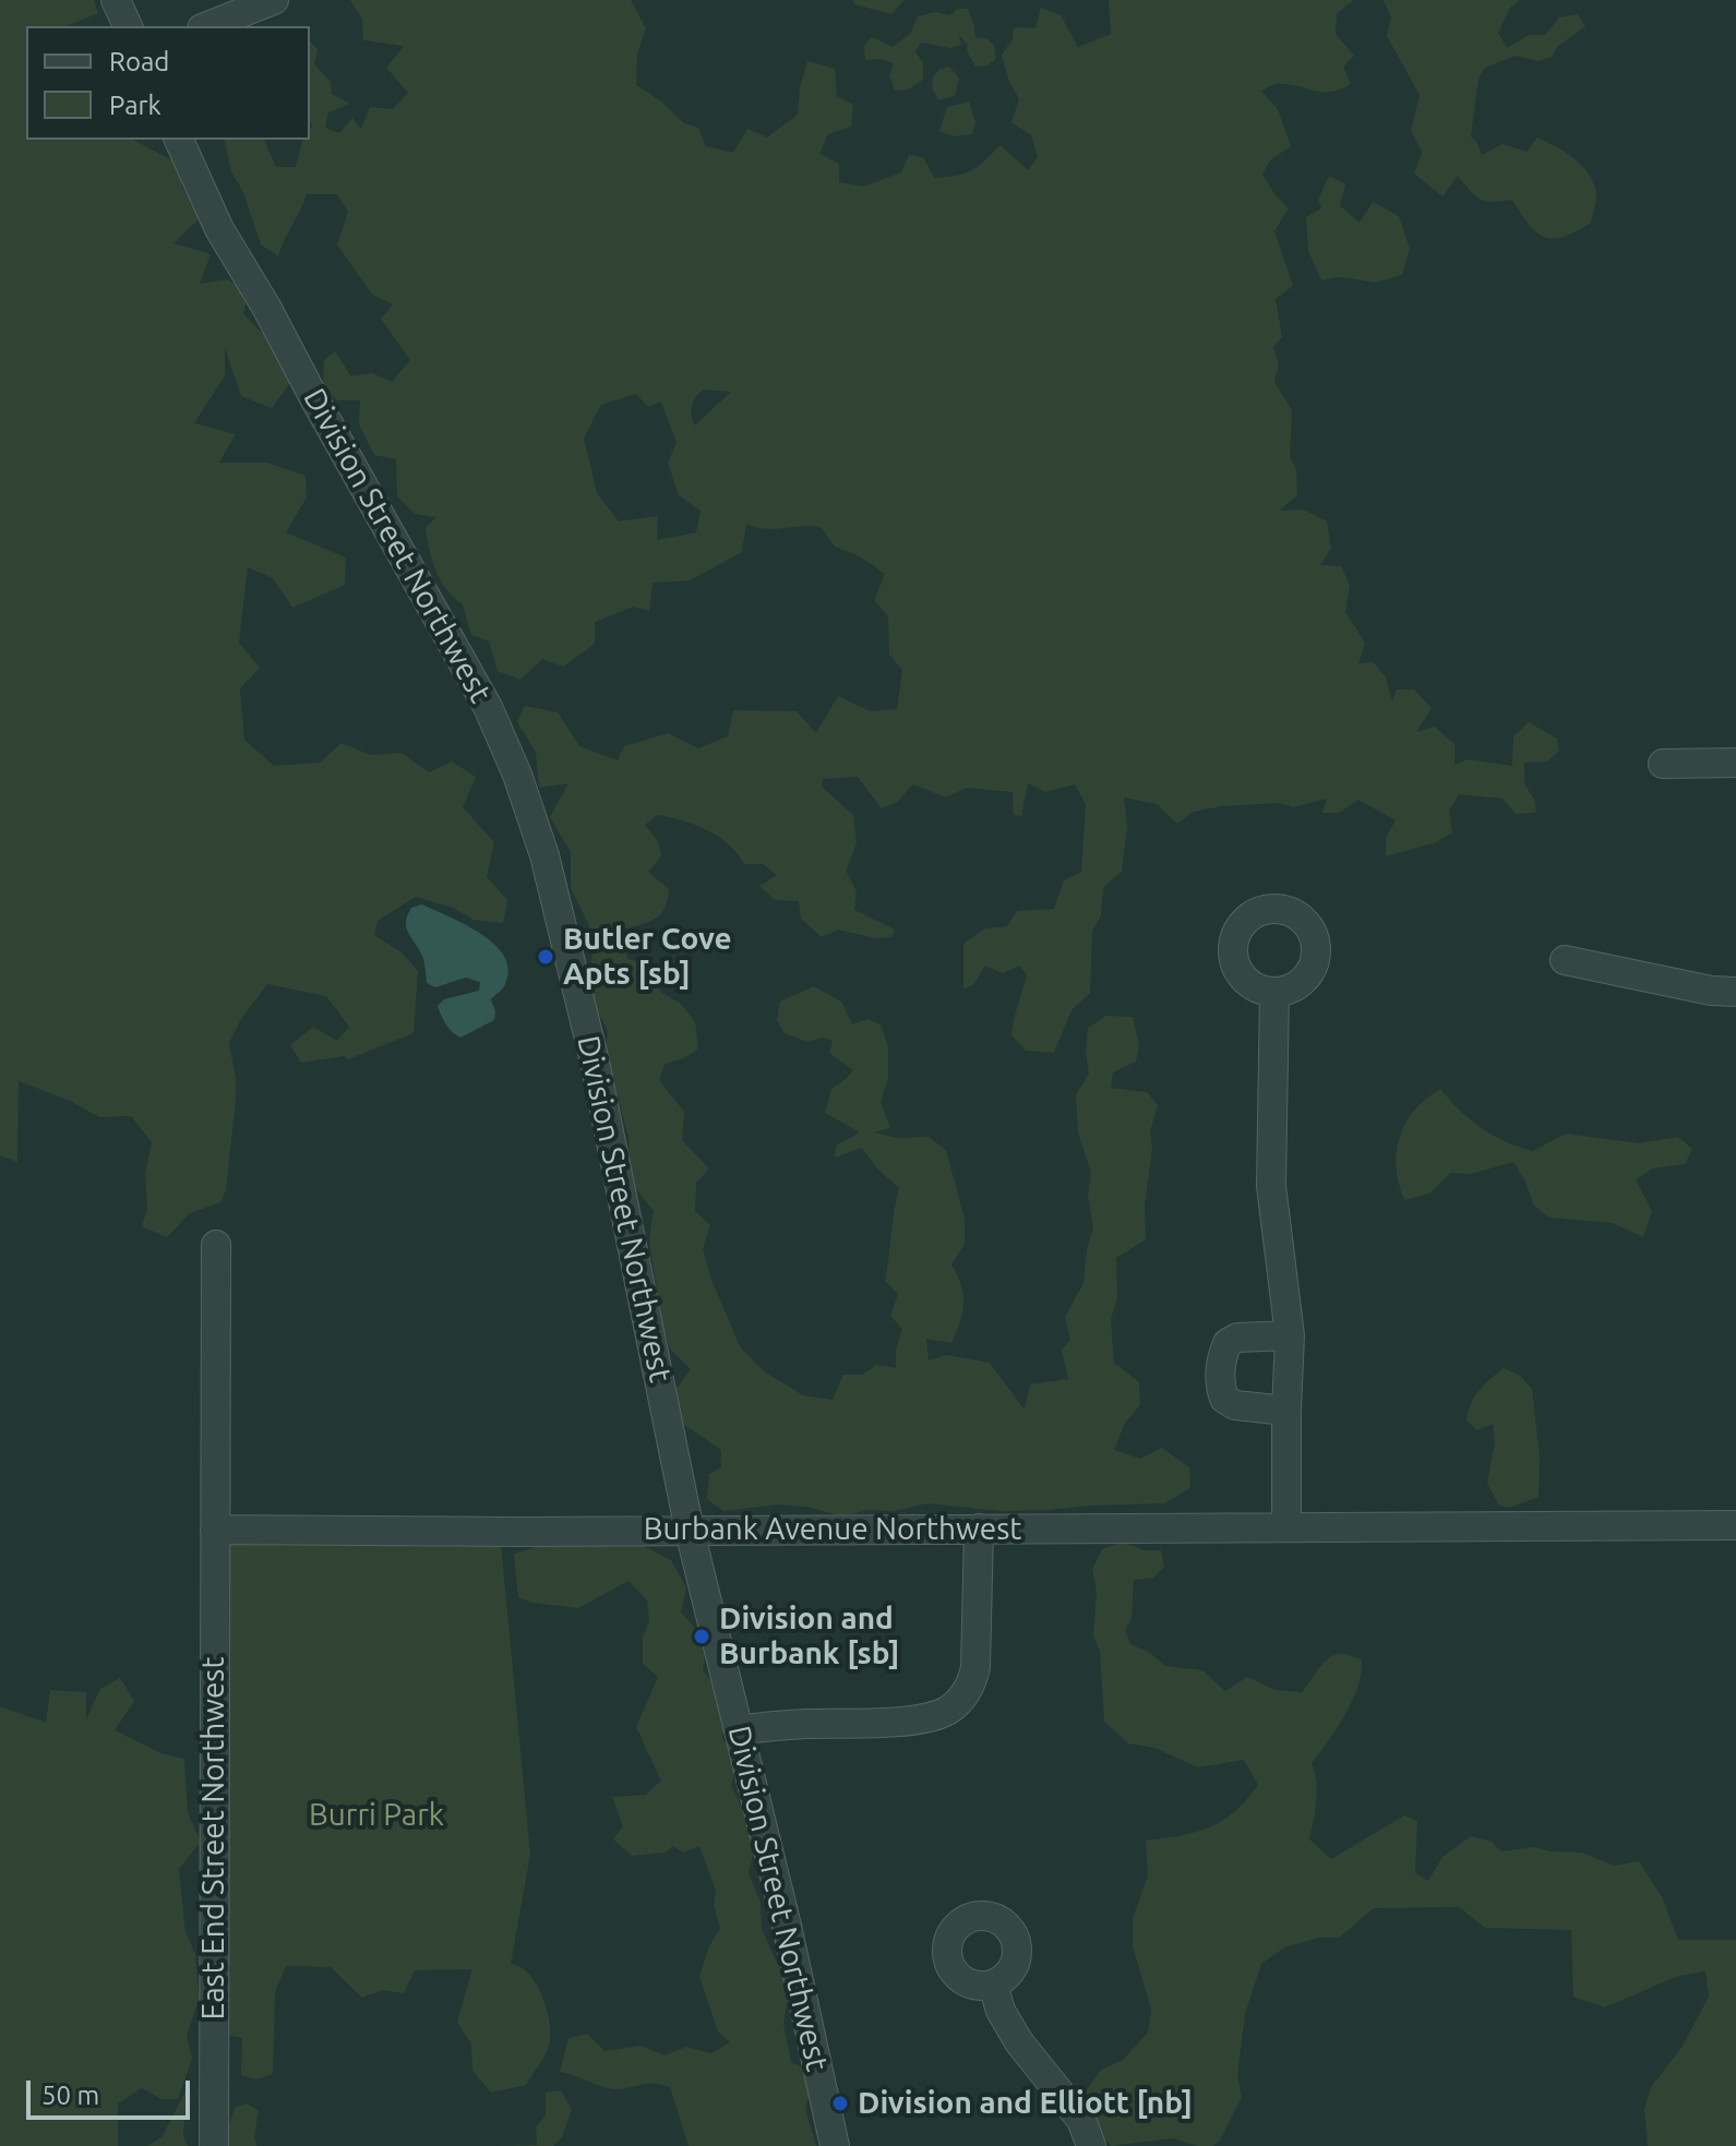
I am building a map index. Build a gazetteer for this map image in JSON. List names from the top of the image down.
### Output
{
  "streets": {
    "street": ["Division Street Northwest", "Burbank Avenue Northwest", "East End Street Northwest"]
  },
  "crossings": [
    ["Division Street Northwest", "Burbank Avenue Northwest"],
    ["Burbank Avenue Northwest", "East End Street Northwest"]
  ],
  "parks": ["Burri Park"],
  "places": ["Butler Cove Apts [sb]", "Division and Burbank [sb]", "Division and Elliott [nb]"],
  "legend": ["Road", "Park"],
  "scale_bar": "50 m"
}
